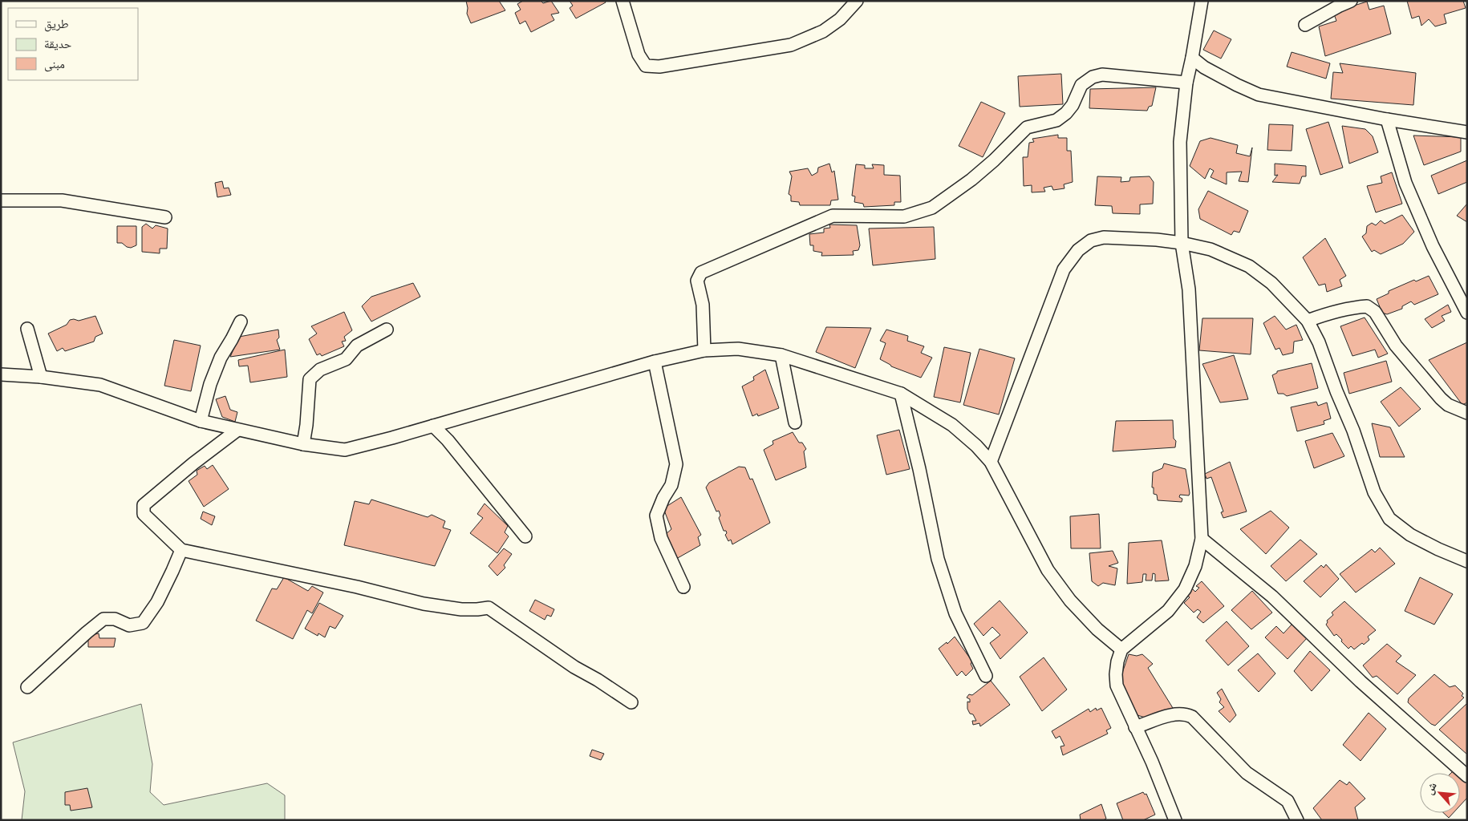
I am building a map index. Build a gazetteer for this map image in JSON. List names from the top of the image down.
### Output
{
  "legend": ["طريق", "حديقة", "مبنى"],
  "north": "top left"
}
